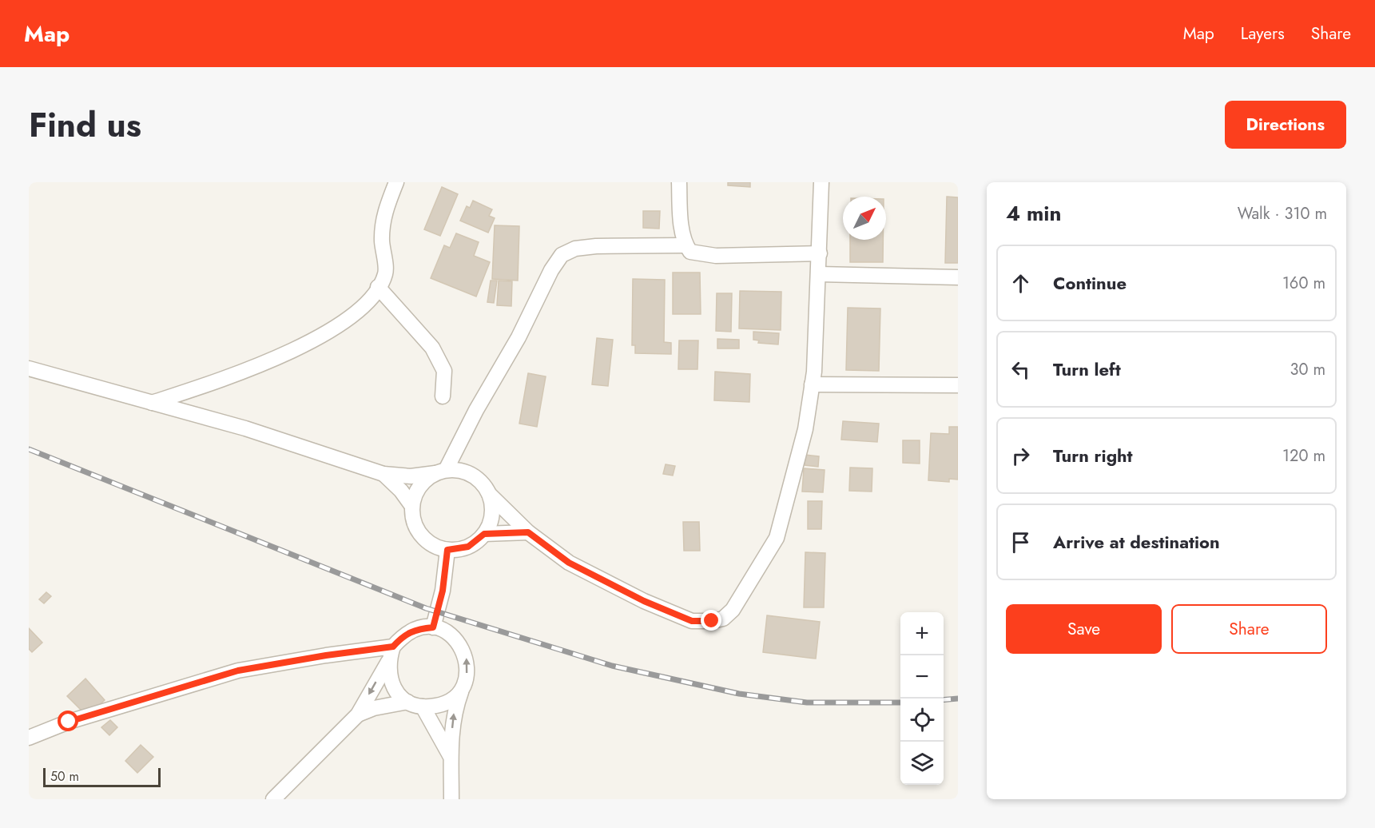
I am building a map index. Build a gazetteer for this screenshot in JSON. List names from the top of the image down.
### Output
{
  "scale_bar": "50 m",
  "north": "top right",
  "page": {
    "header": "Map",
    "nav": ["Map", "Layers", "Share"],
    "title": "Find us",
    "buttons": [
      "Directions",
      ["Save", "Share"]
    ],
    "heading": ["4 min", "Walk · 310 m"],
    "list": [
      ["Continue", "160 m"],
      ["Turn left", "30 m"],
      ["Turn right", "120 m"],
      "Arrive at destination"
    ],
    "map_buttons": ["+", "−"],
    "scale": "50 m"
  }
}
